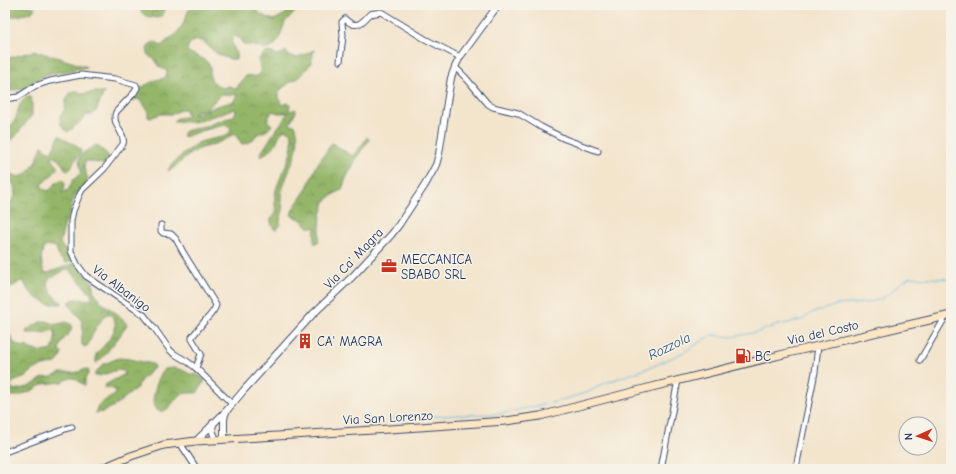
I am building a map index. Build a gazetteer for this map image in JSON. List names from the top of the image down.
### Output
{
  "streets": {
    "main road": ["Via del Costo", "Via San Lorenzo"],
    "street": ["Via Ca' Magra", "Via Albanigo"]
  },
  "crossings": [
    ["Via Ca' Magra", "Via Albanigo"],
    ["Via Ca' Magra", "Via San Lorenzo"],
    ["Via del Costo", "Via San Lorenzo"]
  ],
  "water": ["Rozzola"],
  "places": {
    "office": ["MECCANICA SBABO SRL"],
    "building": ["CA' MAGRA"],
    "fuel station": ["BC"]
  },
  "north": "left"
}
